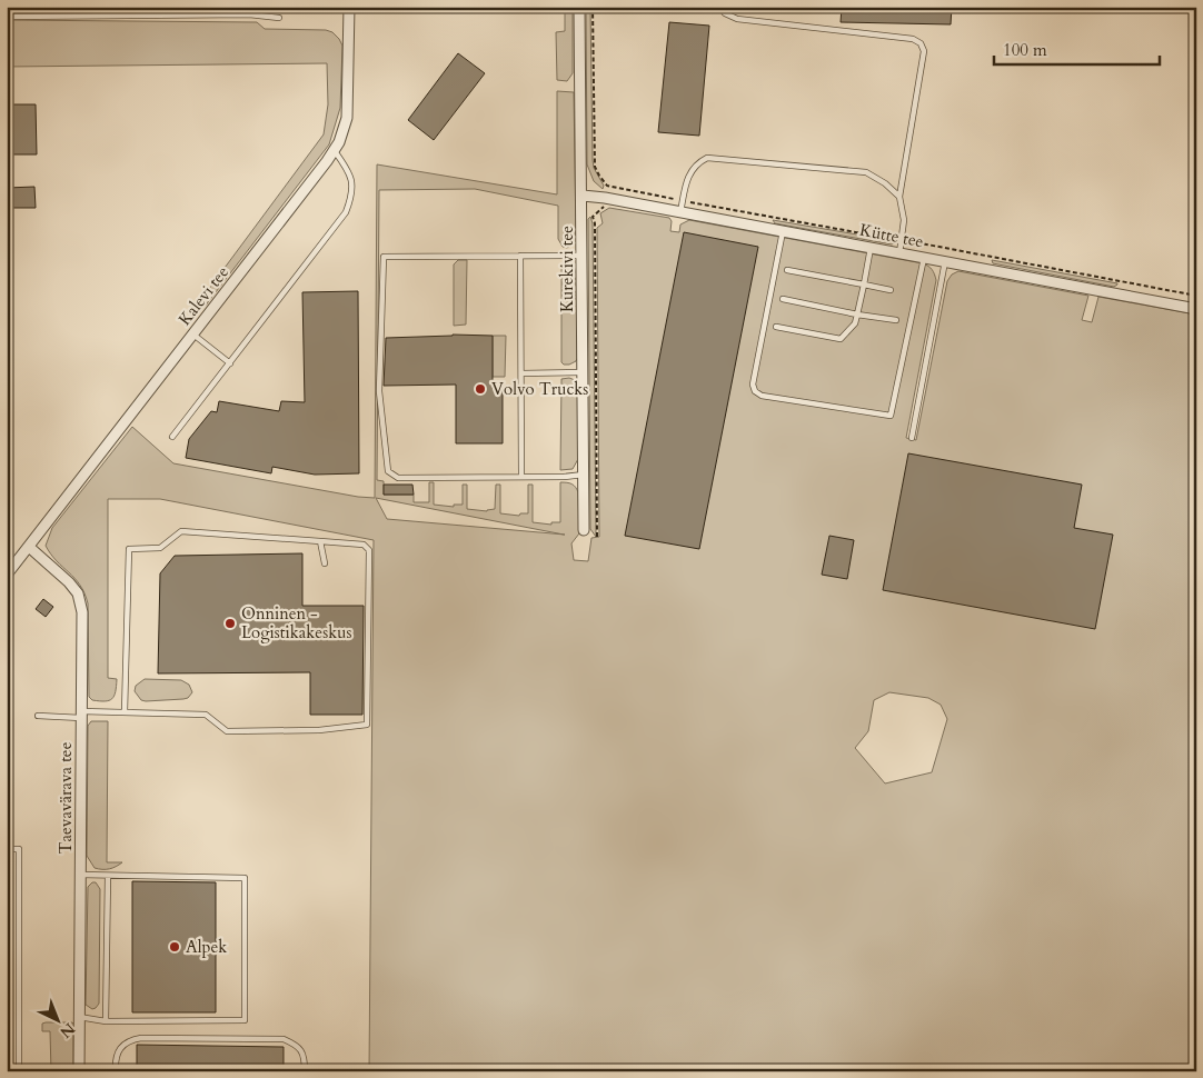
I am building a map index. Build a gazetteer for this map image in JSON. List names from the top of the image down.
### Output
{
  "streets": {
    "street": [
      "Kütte tee",
      "Kurekivi tee",
      "Kalevi tee",
      "Taevavärava tee"
    ]
  },
  "crossings": [
    ["Kütte tee", "Kurekivi tee"],
    ["Kalevi tee", "Taevavärava tee"]
  ],
  "places": ["Volvo Trucks", "Onninen - Logistikakeskus", "Alpek"],
  "scale_bar": "100 m",
  "north": "bottom right"
}
